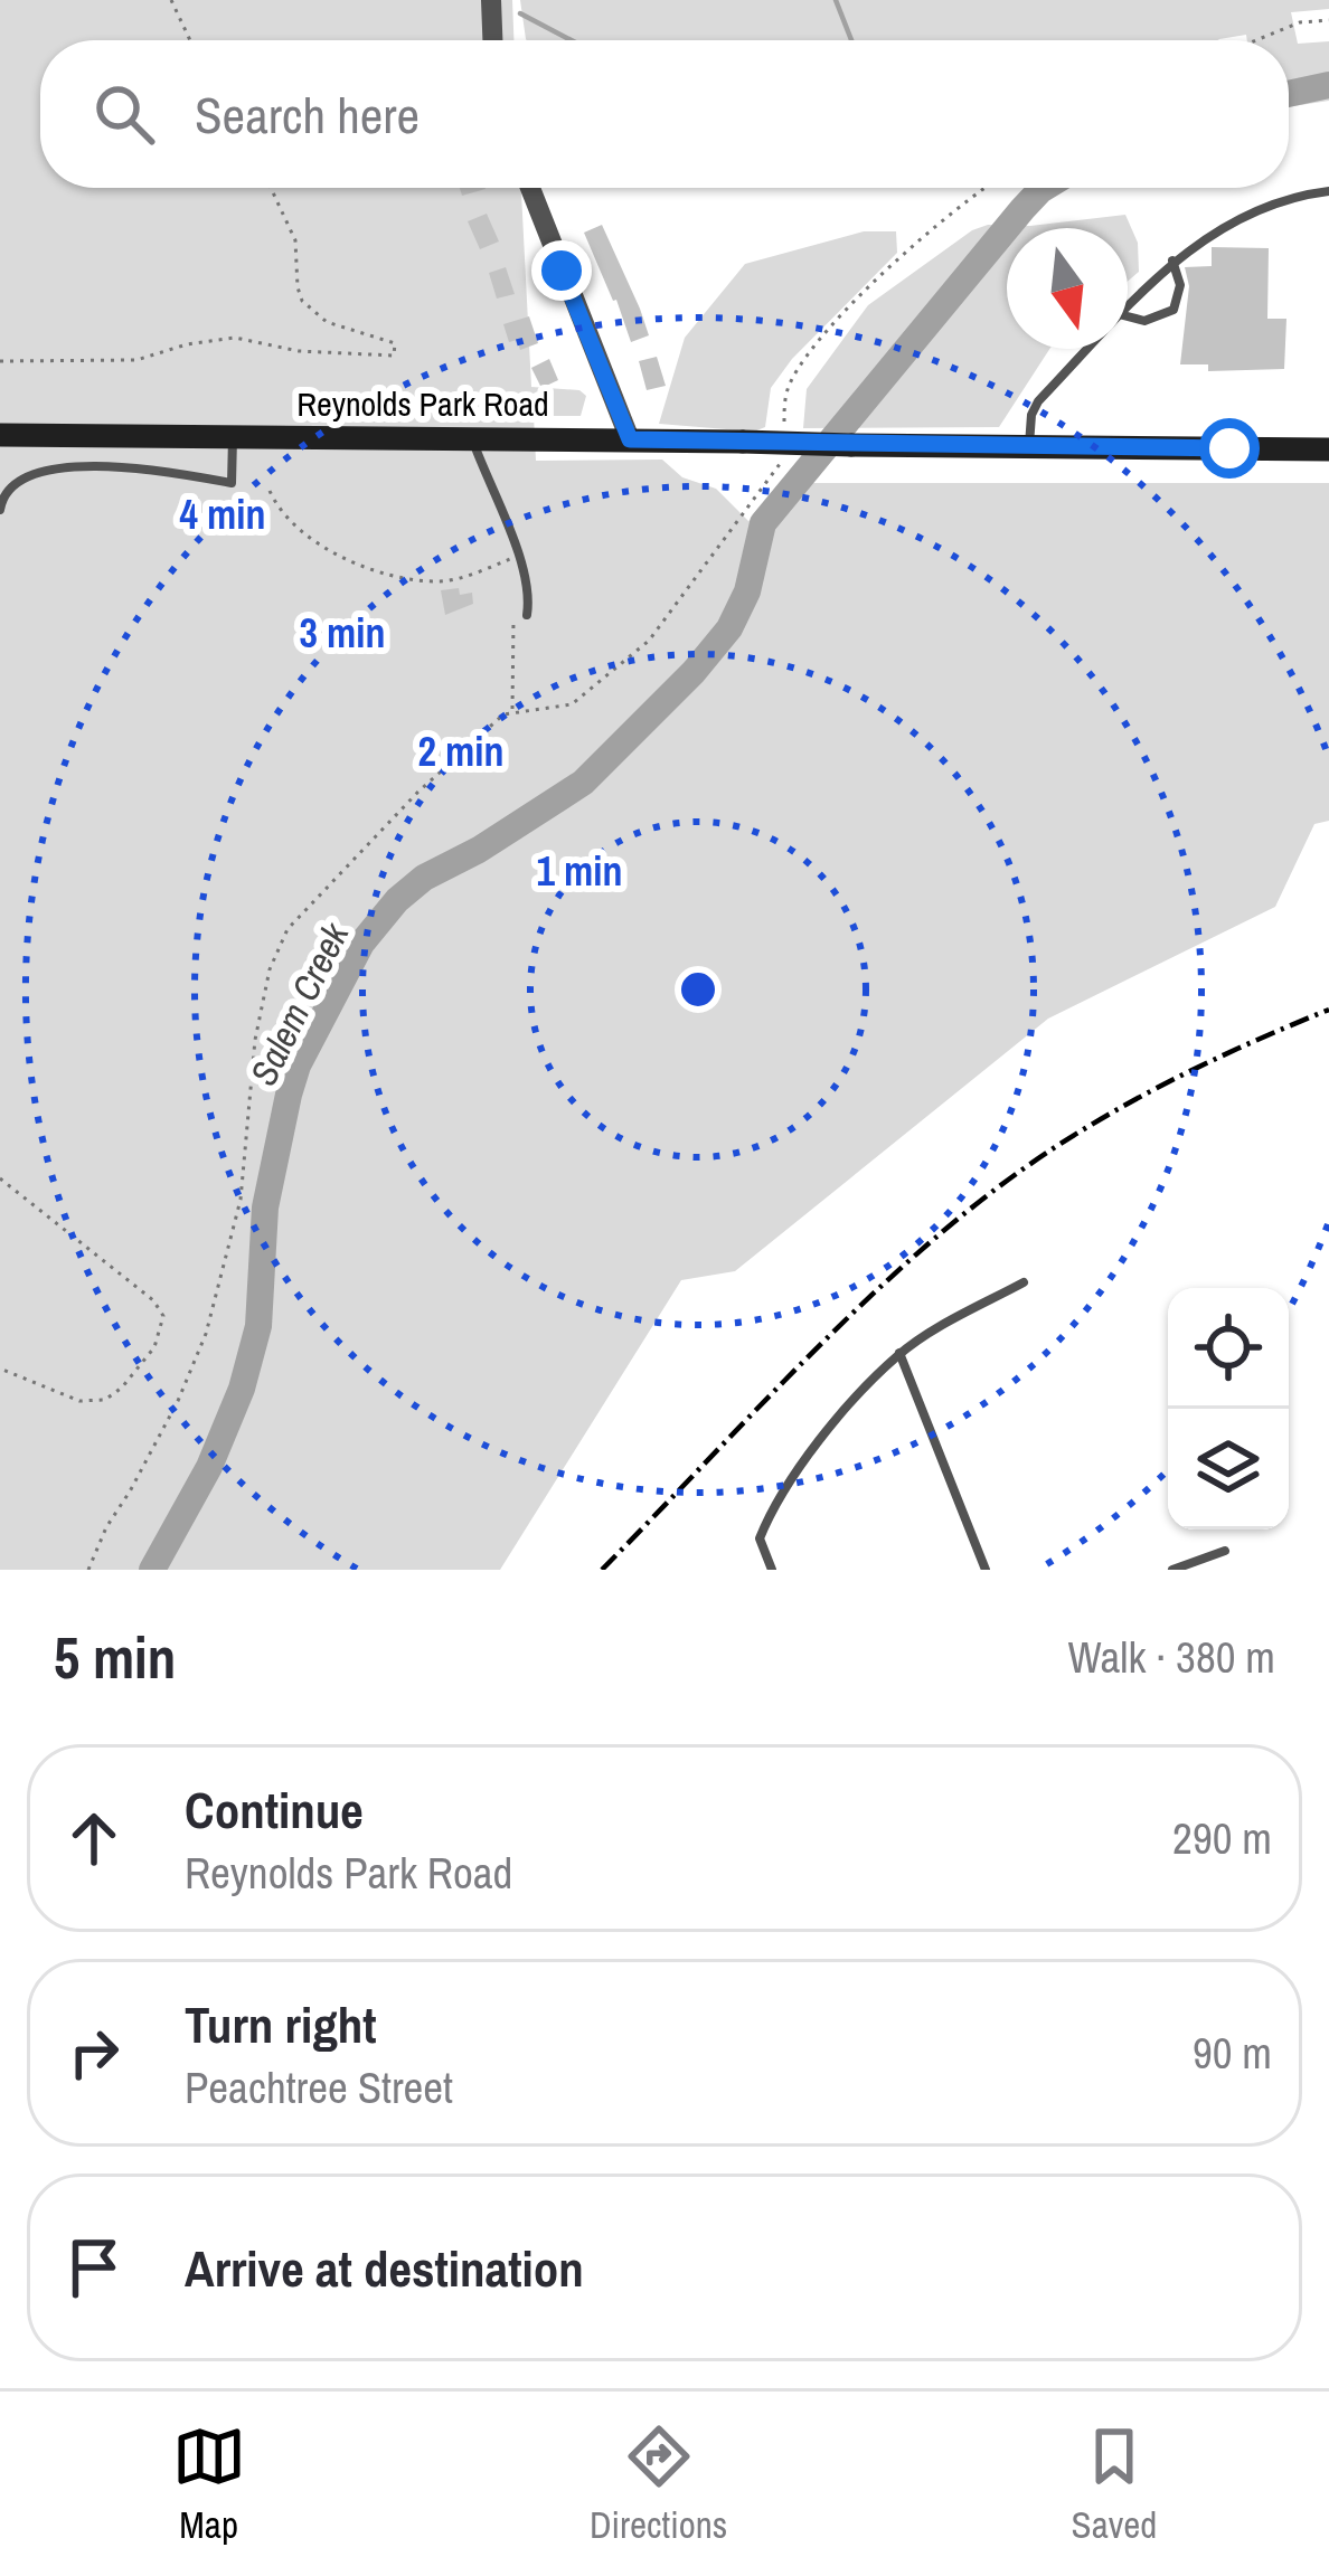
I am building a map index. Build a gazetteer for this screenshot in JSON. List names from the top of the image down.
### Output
{
  "streets": {
    "main road": ["Reynolds Park Road"]
  },
  "water": ["Salem Creek"],
  "north": "bottom",
  "page": {
    "search": "Search here",
    "heading": ["5 min", "Walk · 380 m"],
    "list": [
      ["Continue", "Reynolds Park Road", "290 m"],
      ["Turn right", "Peachtree Street", "90 m"],
      "Arrive at destination"
    ],
    "nav": ["Map", "Directions", "Saved"]
  },
  "rings": [
    "4 min",
    "3 min",
    "2 min",
    "1 min"
  ]
}
